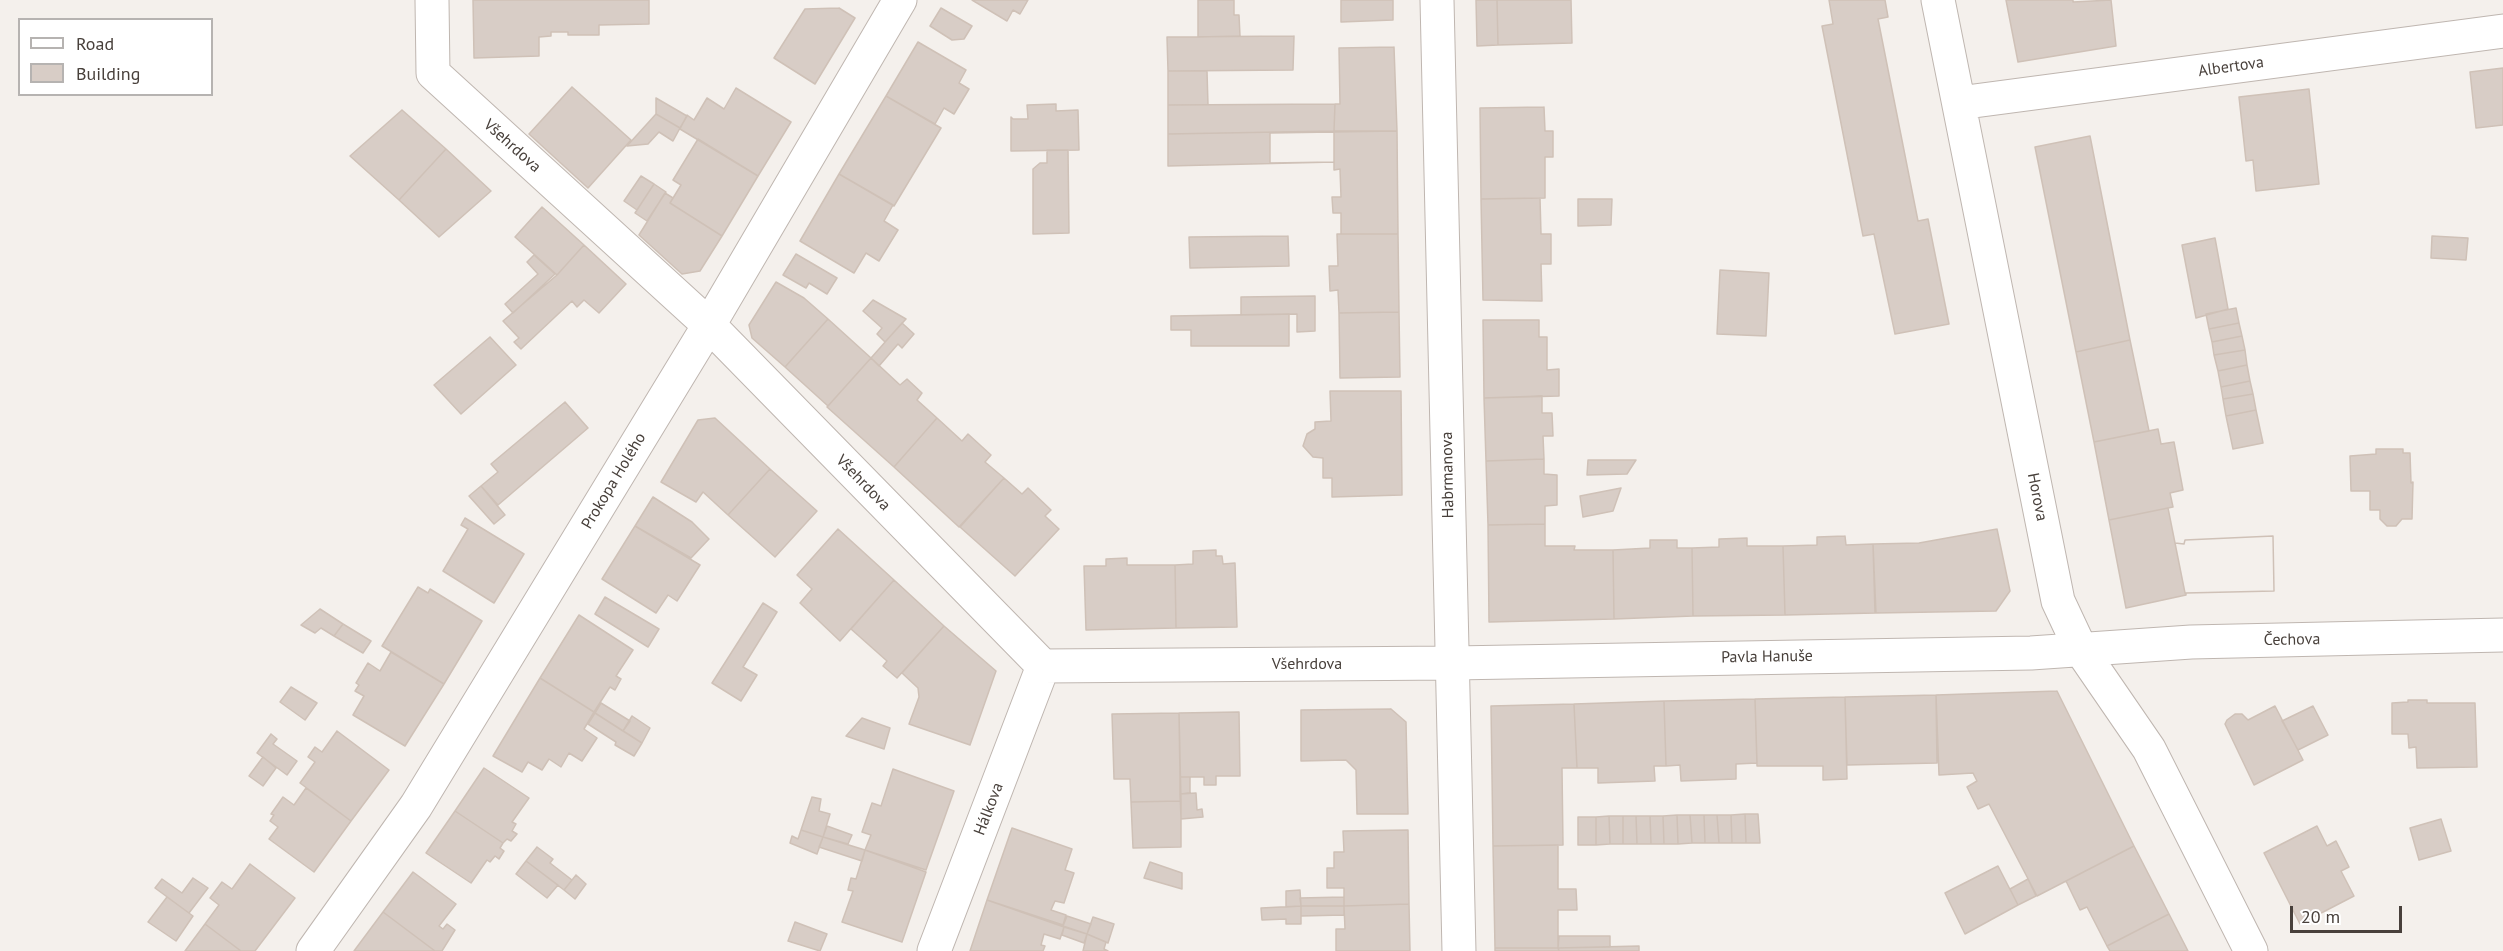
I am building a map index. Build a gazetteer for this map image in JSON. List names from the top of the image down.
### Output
{
  "streets": {
    "street": [
      "Albertova",
      "Všehrdova",
      "Habrmanova",
      "Prokopa Holého",
      "Horova",
      "Čechova",
      "Pavla Hanuše",
      "Hálkova"
    ]
  },
  "crossings": [
    ["Albertova", "Horova"],
    ["Všehrdova", "Habrmanova"],
    ["Všehrdova", "Prokopa Holého"],
    ["Všehrdova", "Pavla Hanuše"],
    ["Všehrdova", "Hálkova"],
    ["Habrmanova", "Pavla Hanuše"],
    ["Horova", "Čechova"],
    ["Horova", "Pavla Hanuše"],
    ["Čechova", "Pavla Hanuše"]
  ],
  "legend": ["Road", "Building"],
  "scale_bar": "20 m"
}
